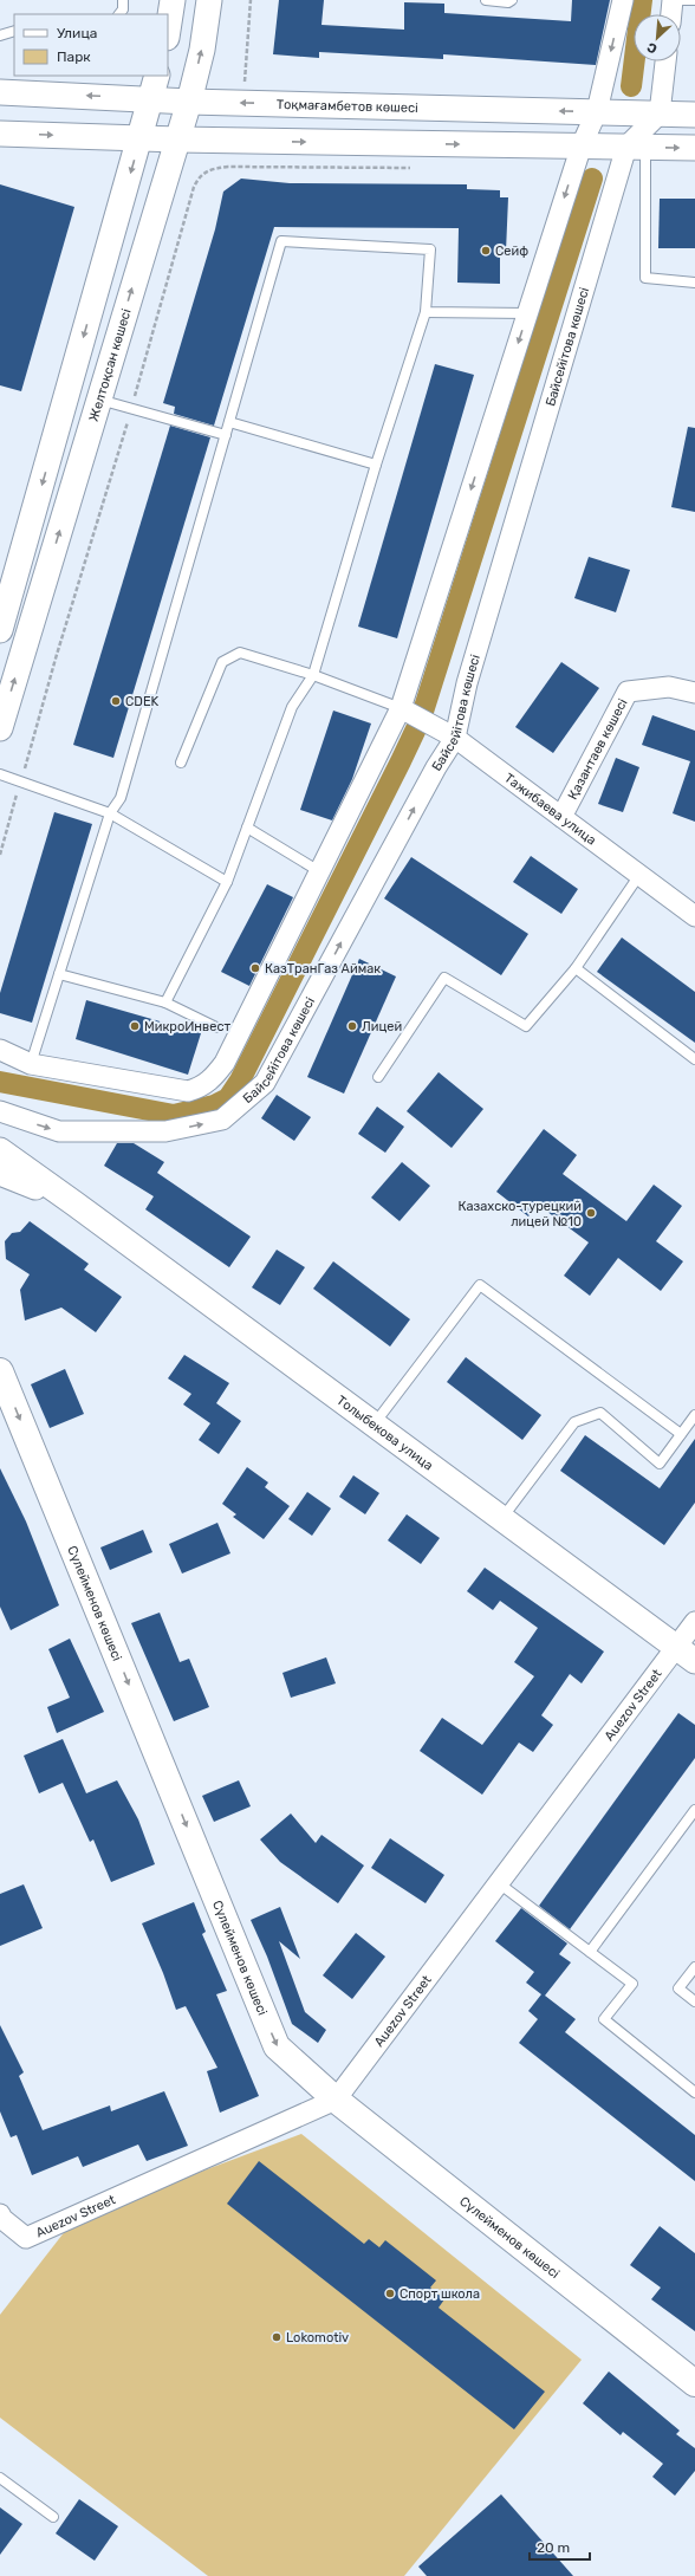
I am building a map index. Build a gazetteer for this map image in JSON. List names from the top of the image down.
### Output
{
  "streets": {
    "main road": ["Сүлейменов көшесі"],
    "street": [
      "Тоқмағамбетов көшесі",
      "Байсейітова көшесі",
      "Желтоқсан көшесі",
      "Қазантаев көшесі",
      "Тажибаева улица",
      "Толыбекова улица",
      "Auezov Street"
    ]
  },
  "crossings": [
    ["Тоқмағамбетов көшесі", "Байсейітова көшесі"],
    ["Тоқмағамбетов көшесі", "Желтоқсан көшесі"],
    ["Байсейітова көшесі", "Тажибаева улица"],
    ["Қазантаев көшесі", "Тажибаева улица"],
    ["Толыбекова улица", "Auezov Street"],
    ["Сүлейменов көшесі", "Auezov Street"]
  ],
  "one_way": ["Байсейітова көшесі", "Сүлейменов көшесі"],
  "places": [
    "Сейф",
    "CDEK",
    "КазТранГаз Аймак",
    "МикроИнвест",
    "Лицей",
    "Казахско-турецкий лицей №10",
    "Спорт школа",
    "Lokomotiv"
  ],
  "legend": ["Улица", "Парк"],
  "scale_bar": "20 m",
  "north": "bottom left"
}
